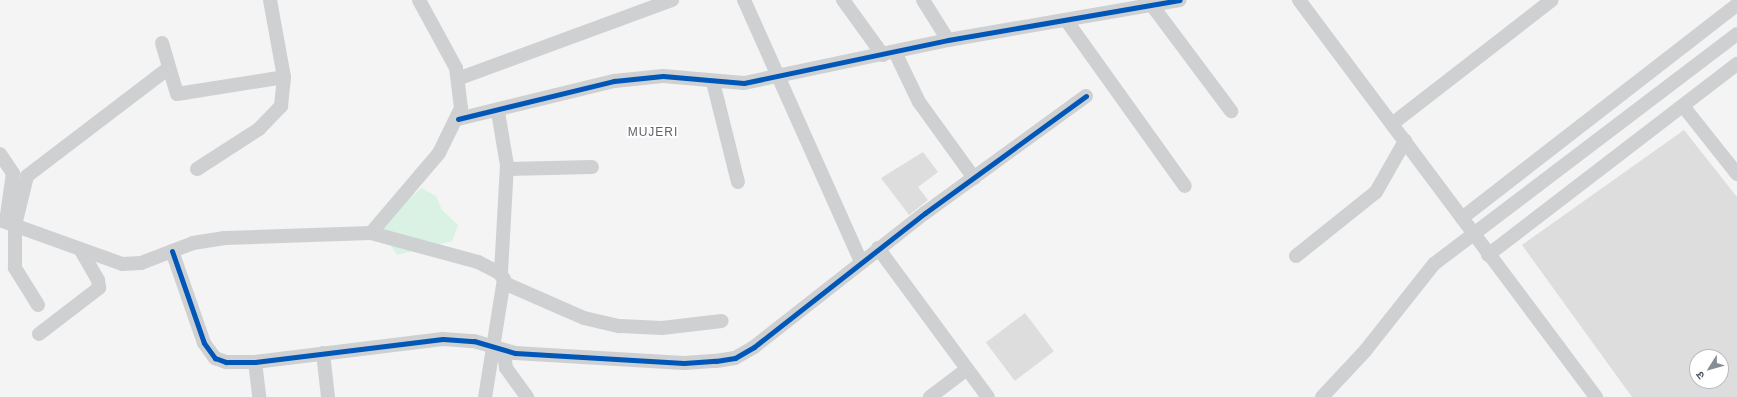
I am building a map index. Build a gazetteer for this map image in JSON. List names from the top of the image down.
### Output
{
  "districts": ["MUJERI"],
  "north": "bottom left"
}
